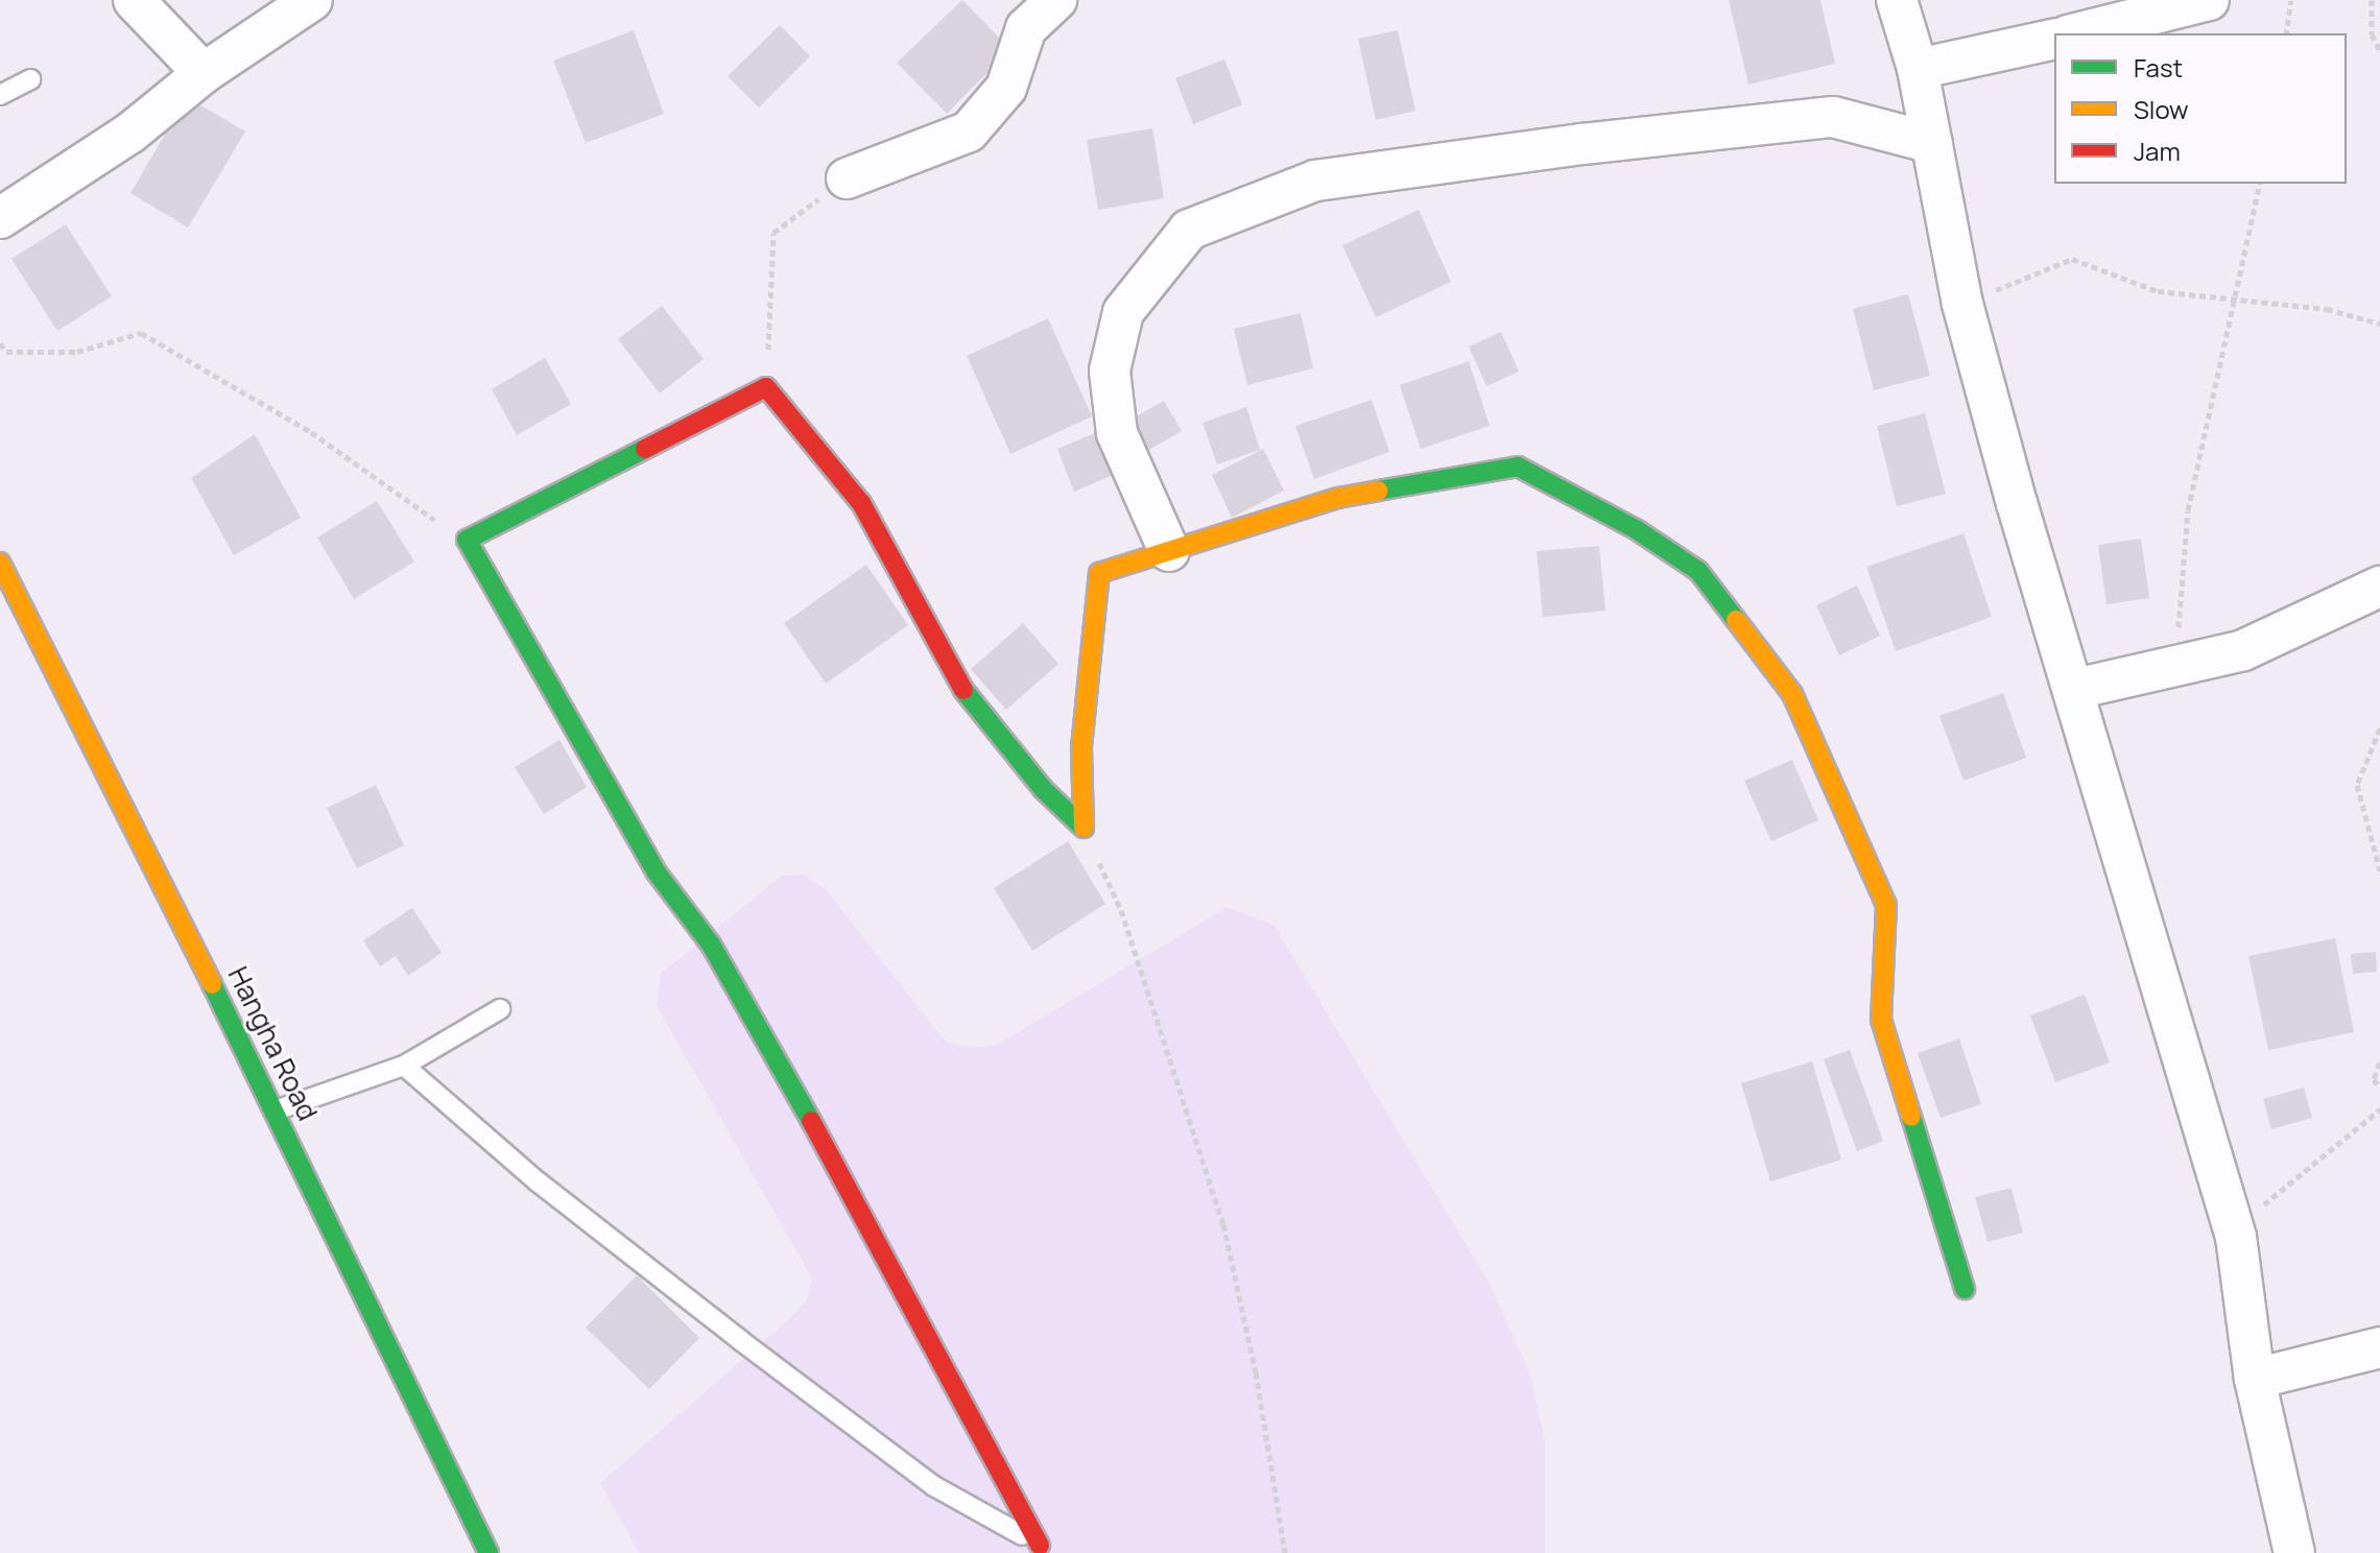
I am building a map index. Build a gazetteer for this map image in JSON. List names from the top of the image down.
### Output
{
  "streets": {
    "main road": ["Hangha Road"]
  },
  "legend": ["Fast", "Slow", "Jam"]
}
